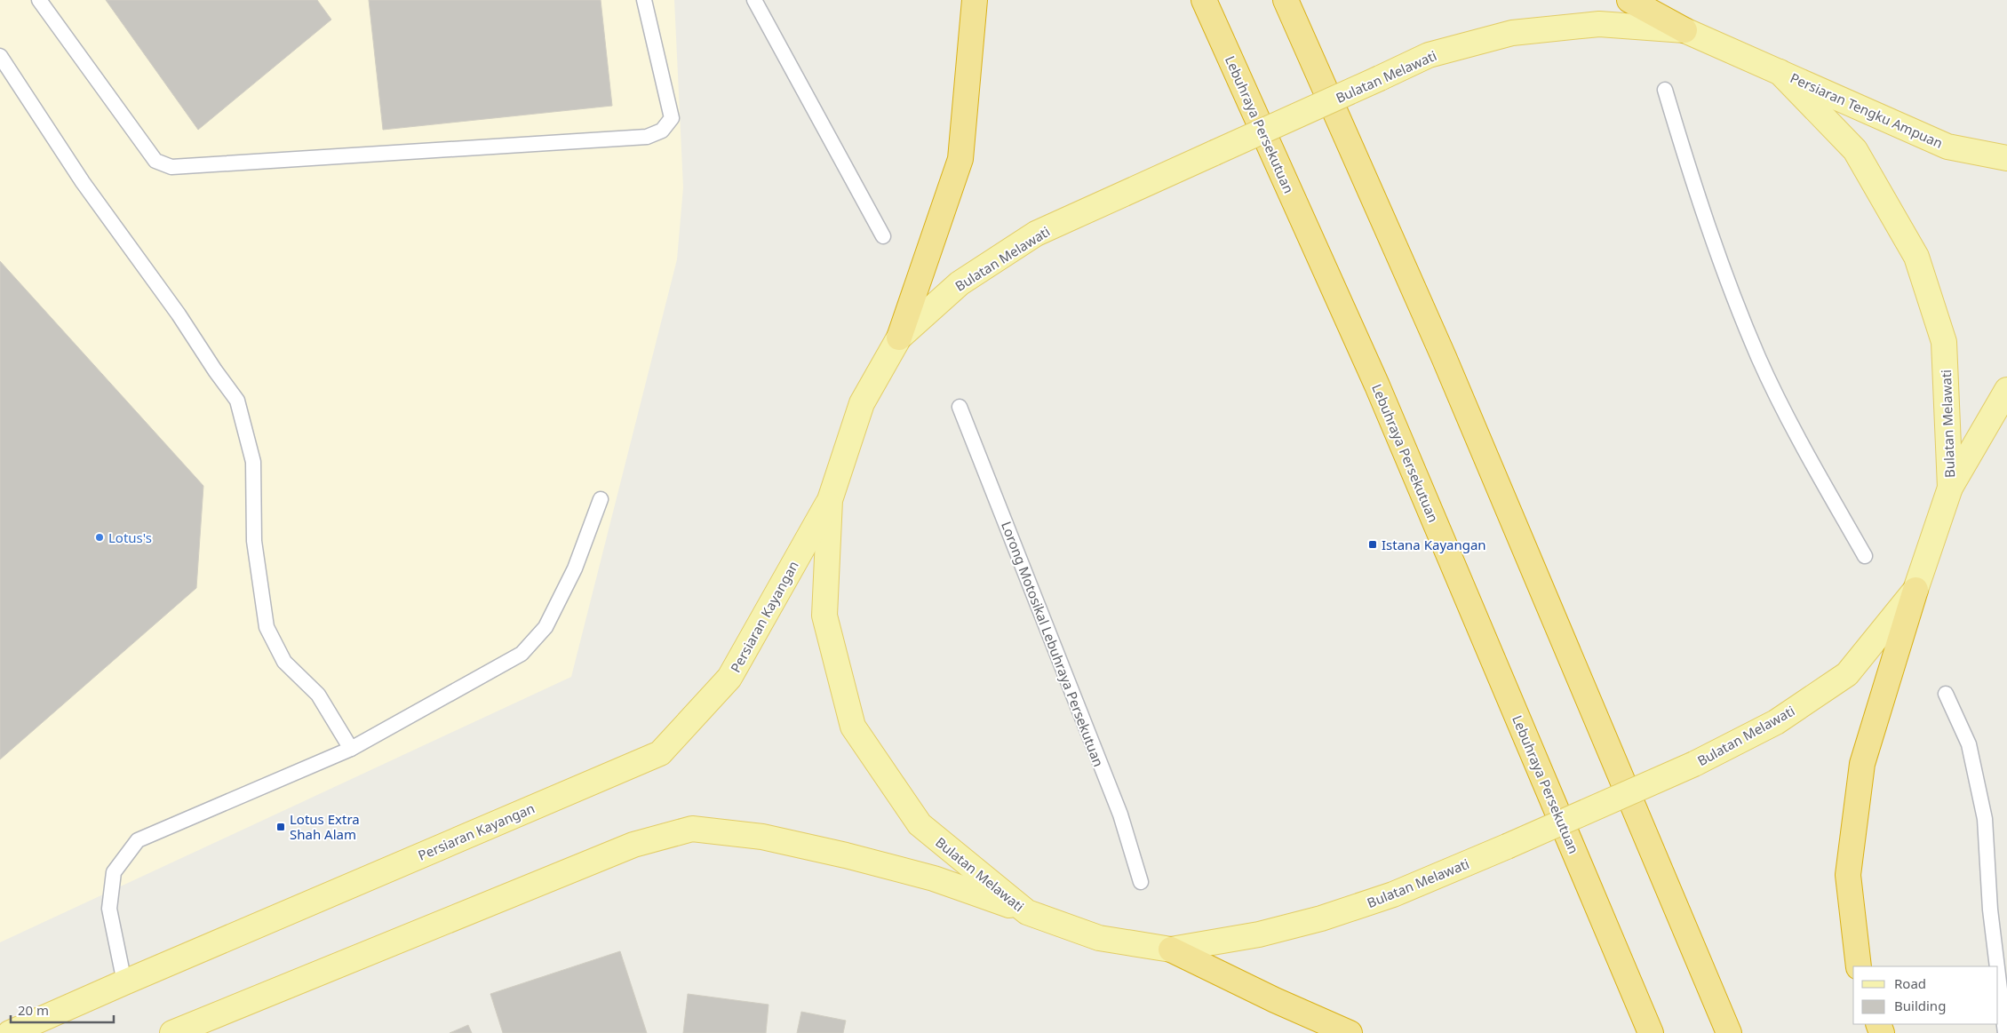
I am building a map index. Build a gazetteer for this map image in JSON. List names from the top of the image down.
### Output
{
  "streets": {
    "highway": ["Lebuhraya Persekutuan"],
    "main road": ["Bulatan Melawati", "Persiaran Tengku Ampuan", "Persiaran Kayangan"],
    "lane": ["Lorong Motosikal Lebuhraya Persekutuan"]
  },
  "crossings": [
    ["Bulatan Melawati", "Persiaran Tengku Ampuan"],
    ["Bulatan Melawati", "Persiaran Kayangan"]
  ],
  "places": {
    "other": ["Lotus's"],
    "transit": ["Istana Kayangan", "Lotus Extra Shah Alam"]
  },
  "legend": ["Road", "Building"],
  "scale_bar": "20 m"
}
